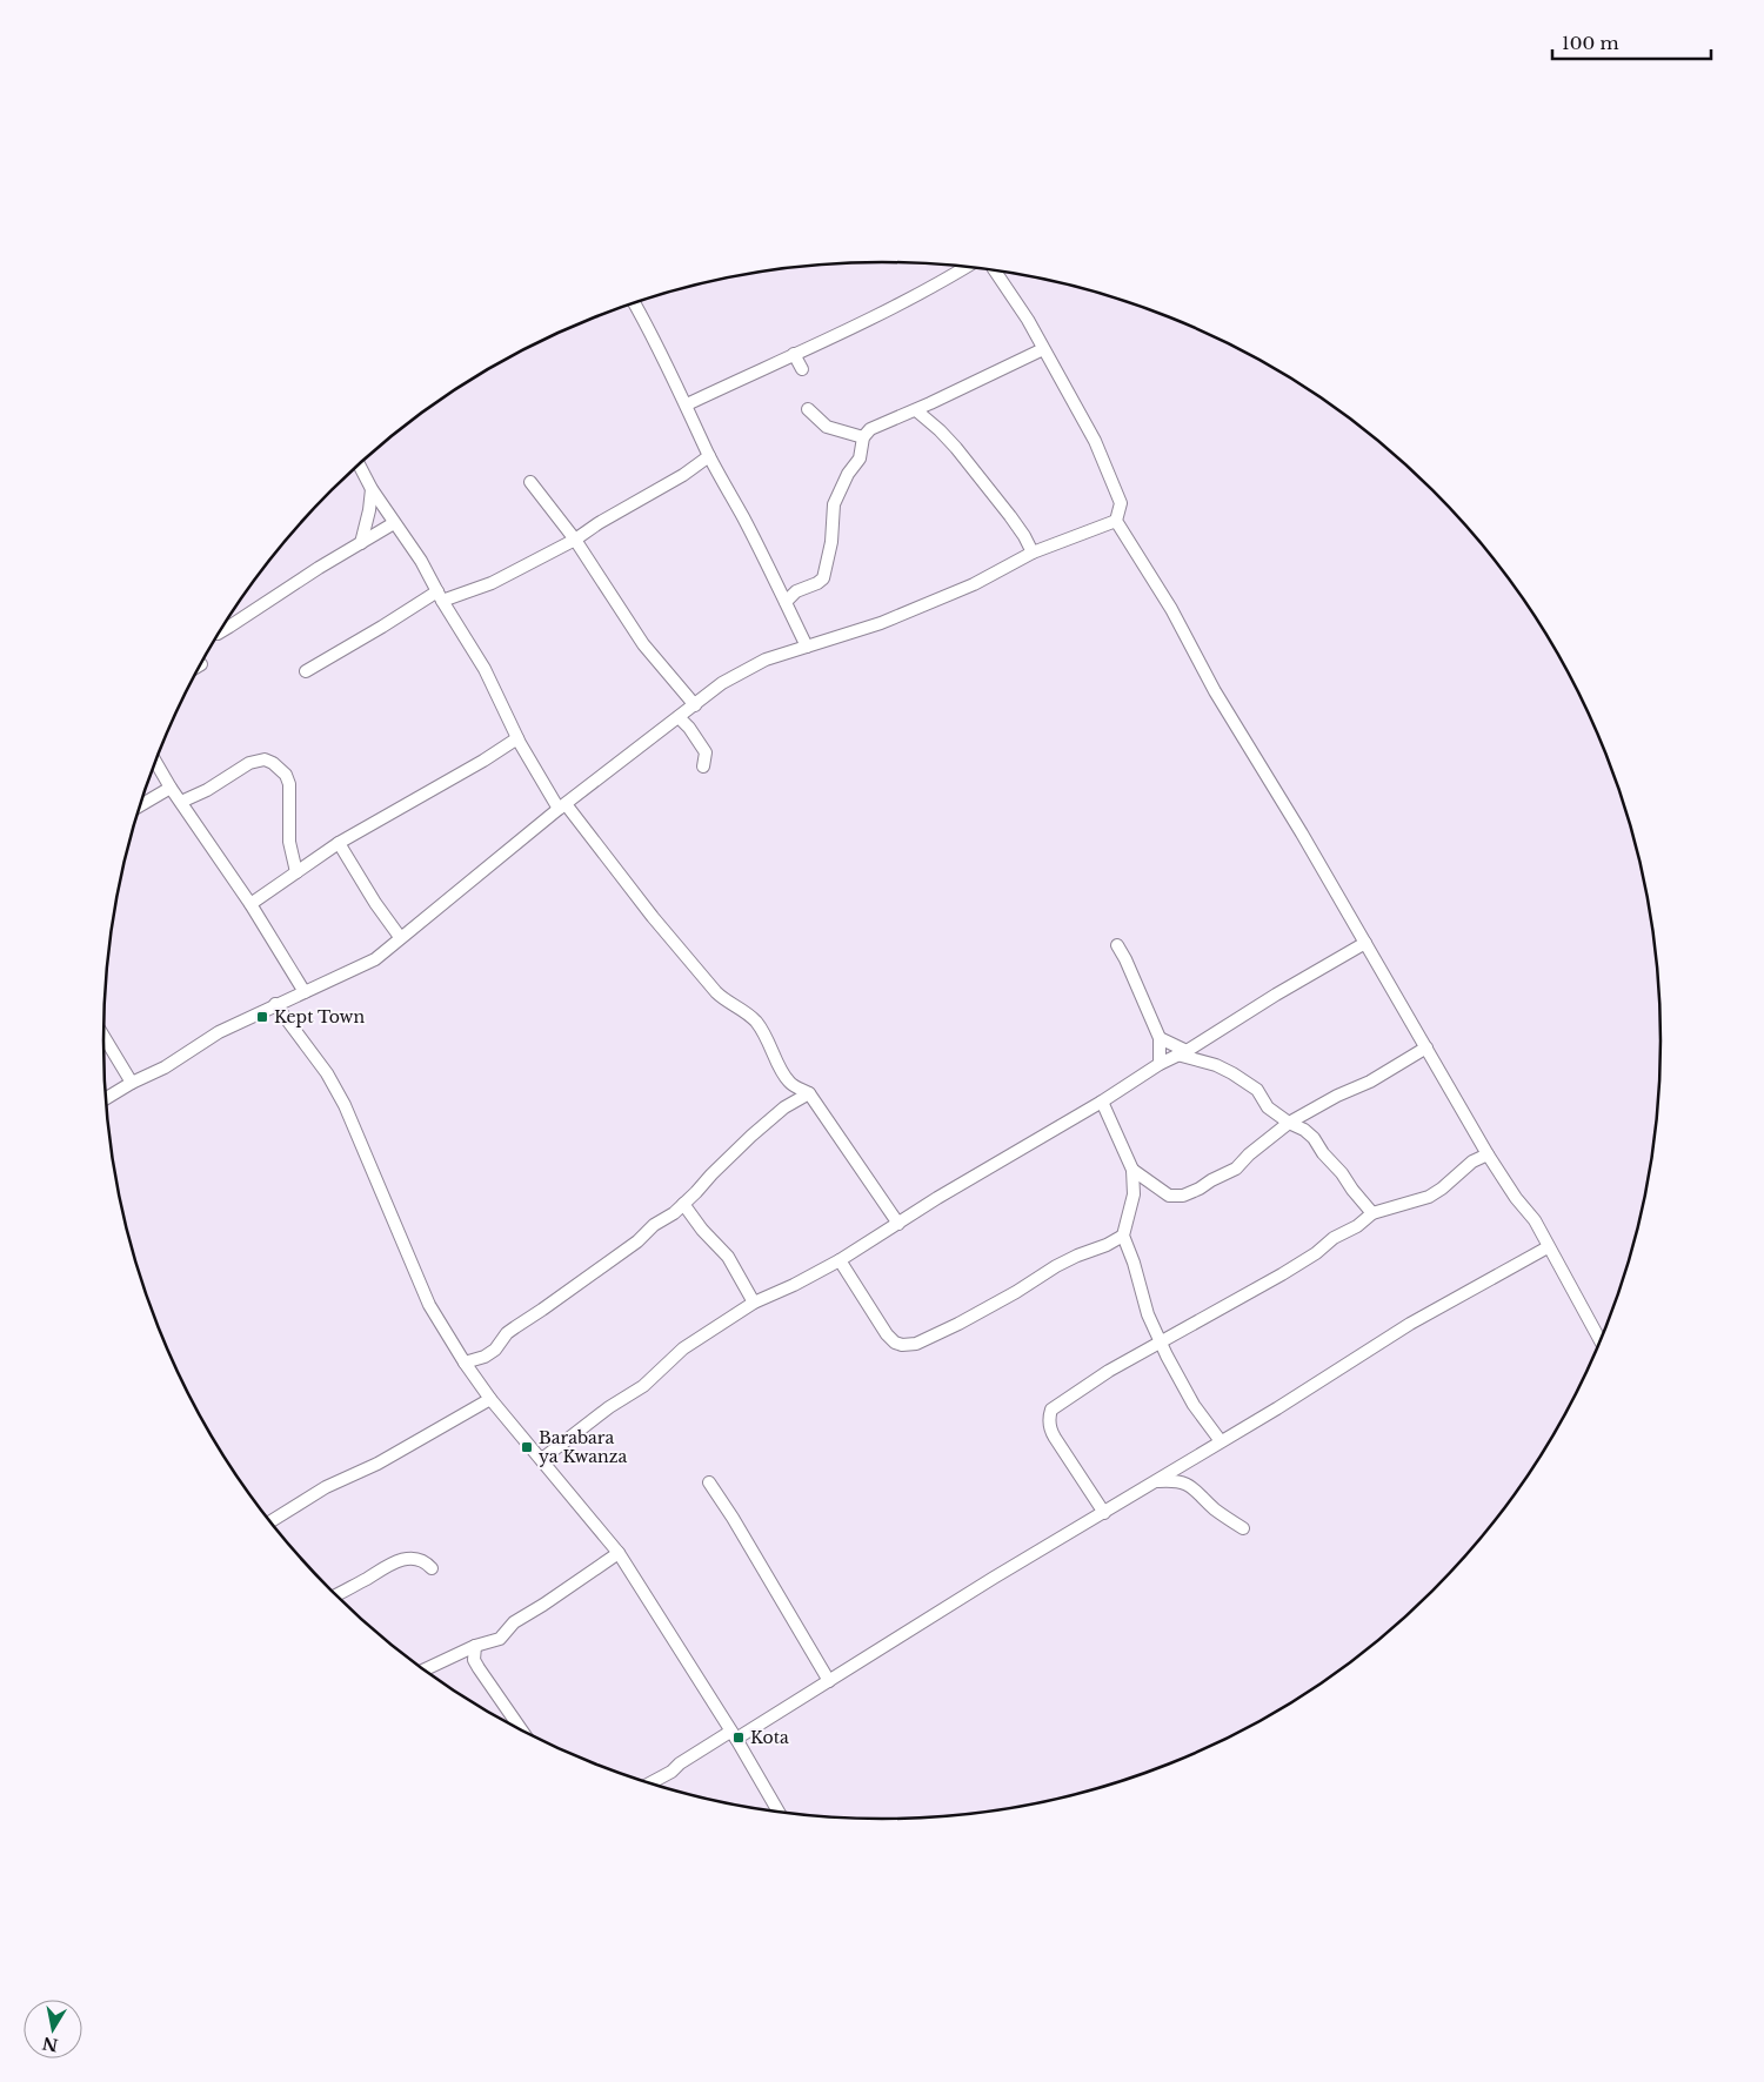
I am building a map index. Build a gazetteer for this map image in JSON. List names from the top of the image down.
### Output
{
  "places": {
    "transit": ["Kept Town", "Barabara ya Kwanza", "Kota"]
  },
  "scale_bar": "100 m",
  "north": "bottom"
}
